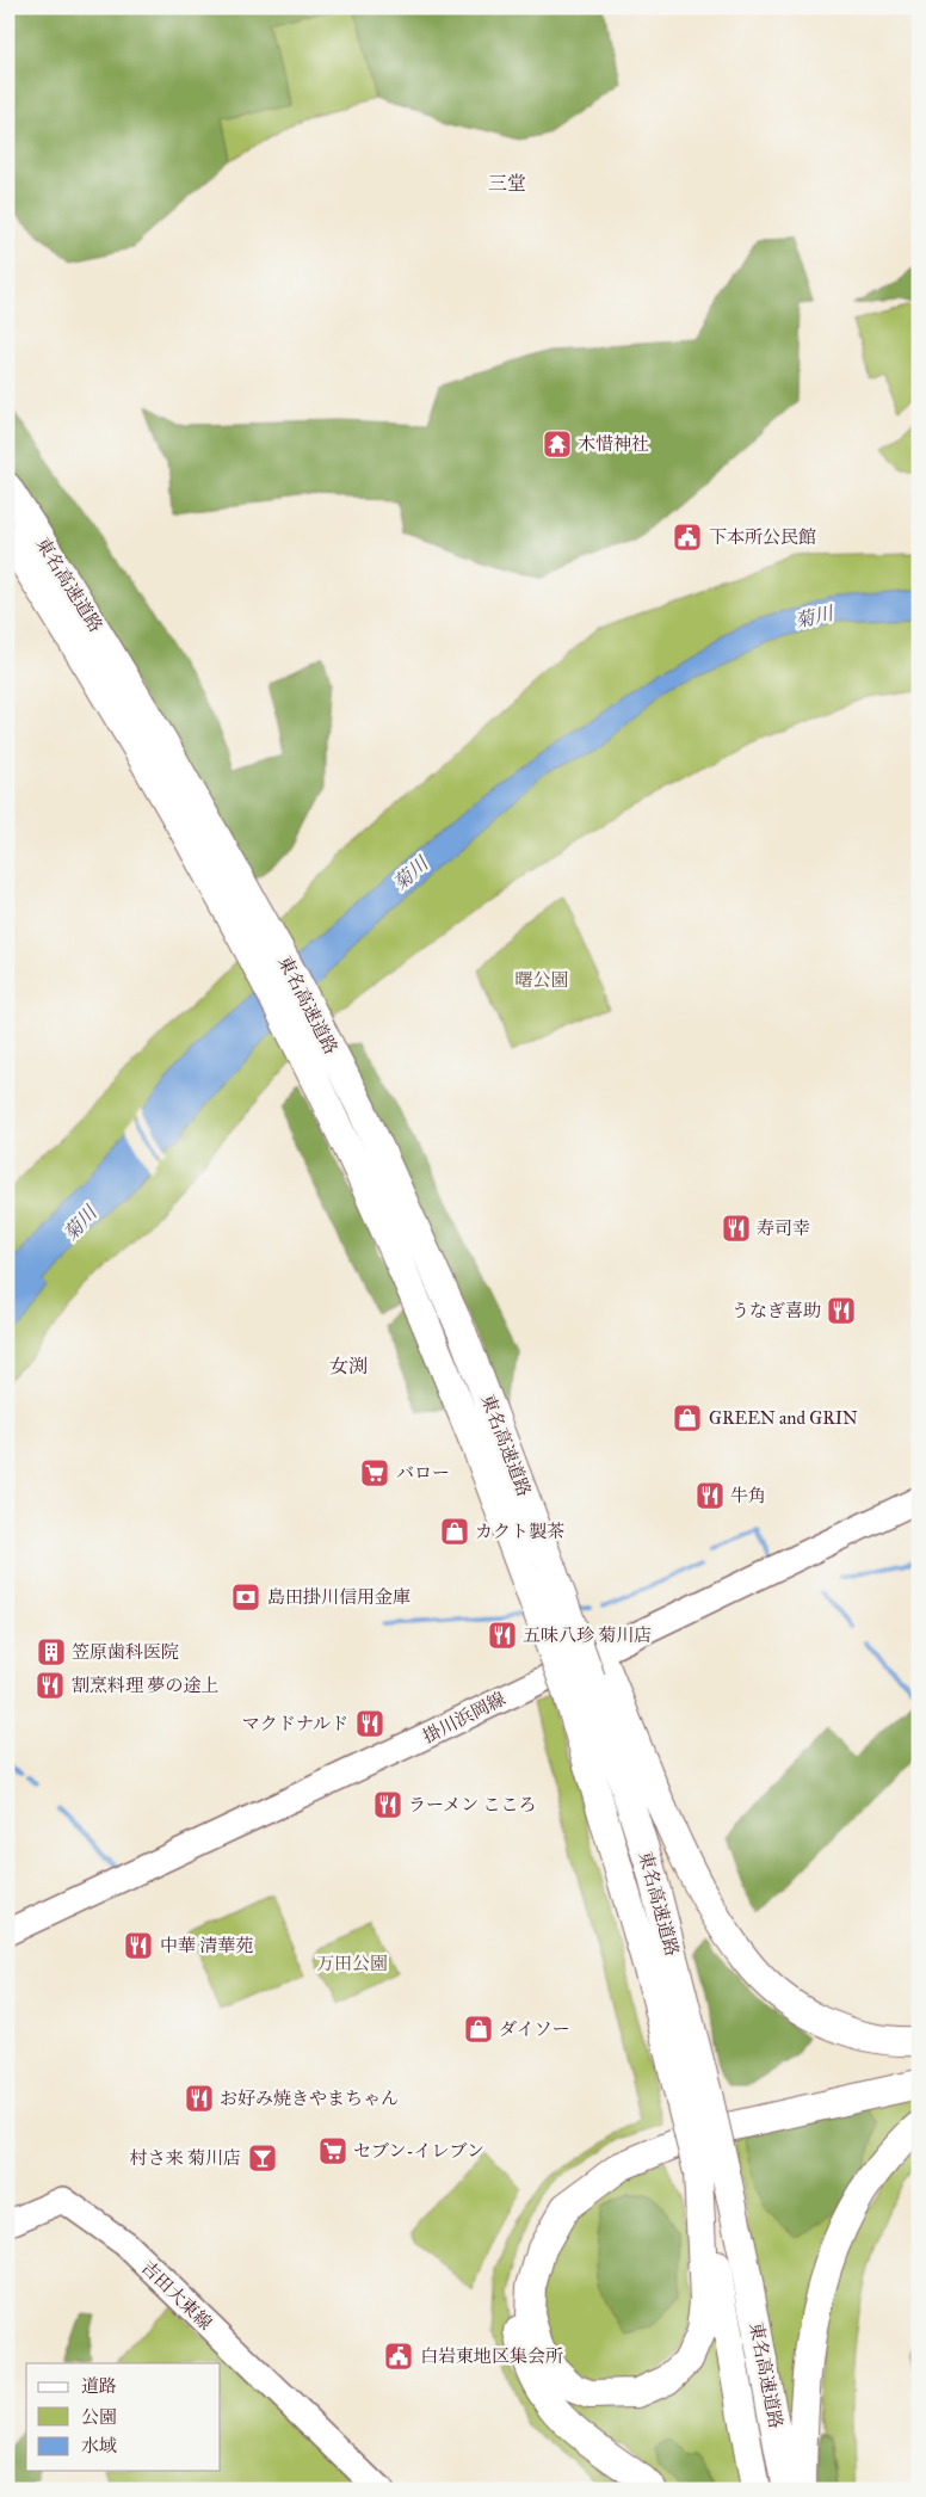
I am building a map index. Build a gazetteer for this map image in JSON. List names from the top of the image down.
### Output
{
  "streets": {
    "highway": ["東名高速道路"],
    "main road": ["掛川浜岡線", "吉田大東線"]
  },
  "districts": ["三堂", "女渕"],
  "water": ["菊川"],
  "parks": ["曙公園", "万田公園"],
  "places": {
    "temple": ["木惜神社"],
    "public building": ["下本所公民館", "白岩東地区集会所"],
    "restaurant": [
      "寿司幸",
      "うなぎ喜助",
      "牛角",
      "五味八珍 菊川店",
      "割烹料理 夢の途上",
      "マクドナルド",
      "ラーメン こころ",
      "中華 清華苑",
      "お好み焼きやまちゃん"
    ],
    "shop": ["GREEN and GRIN", "カクト製茶", "ダイソー"],
    "supermarket": ["バロー", "セブン-イレブン"],
    "bank": ["島田掛川信用金庫"],
    "building": ["笠原歯科医院"],
    "bar": ["村さ来 菊川店"]
  },
  "legend": ["道路", "公園", "水域"]
}
